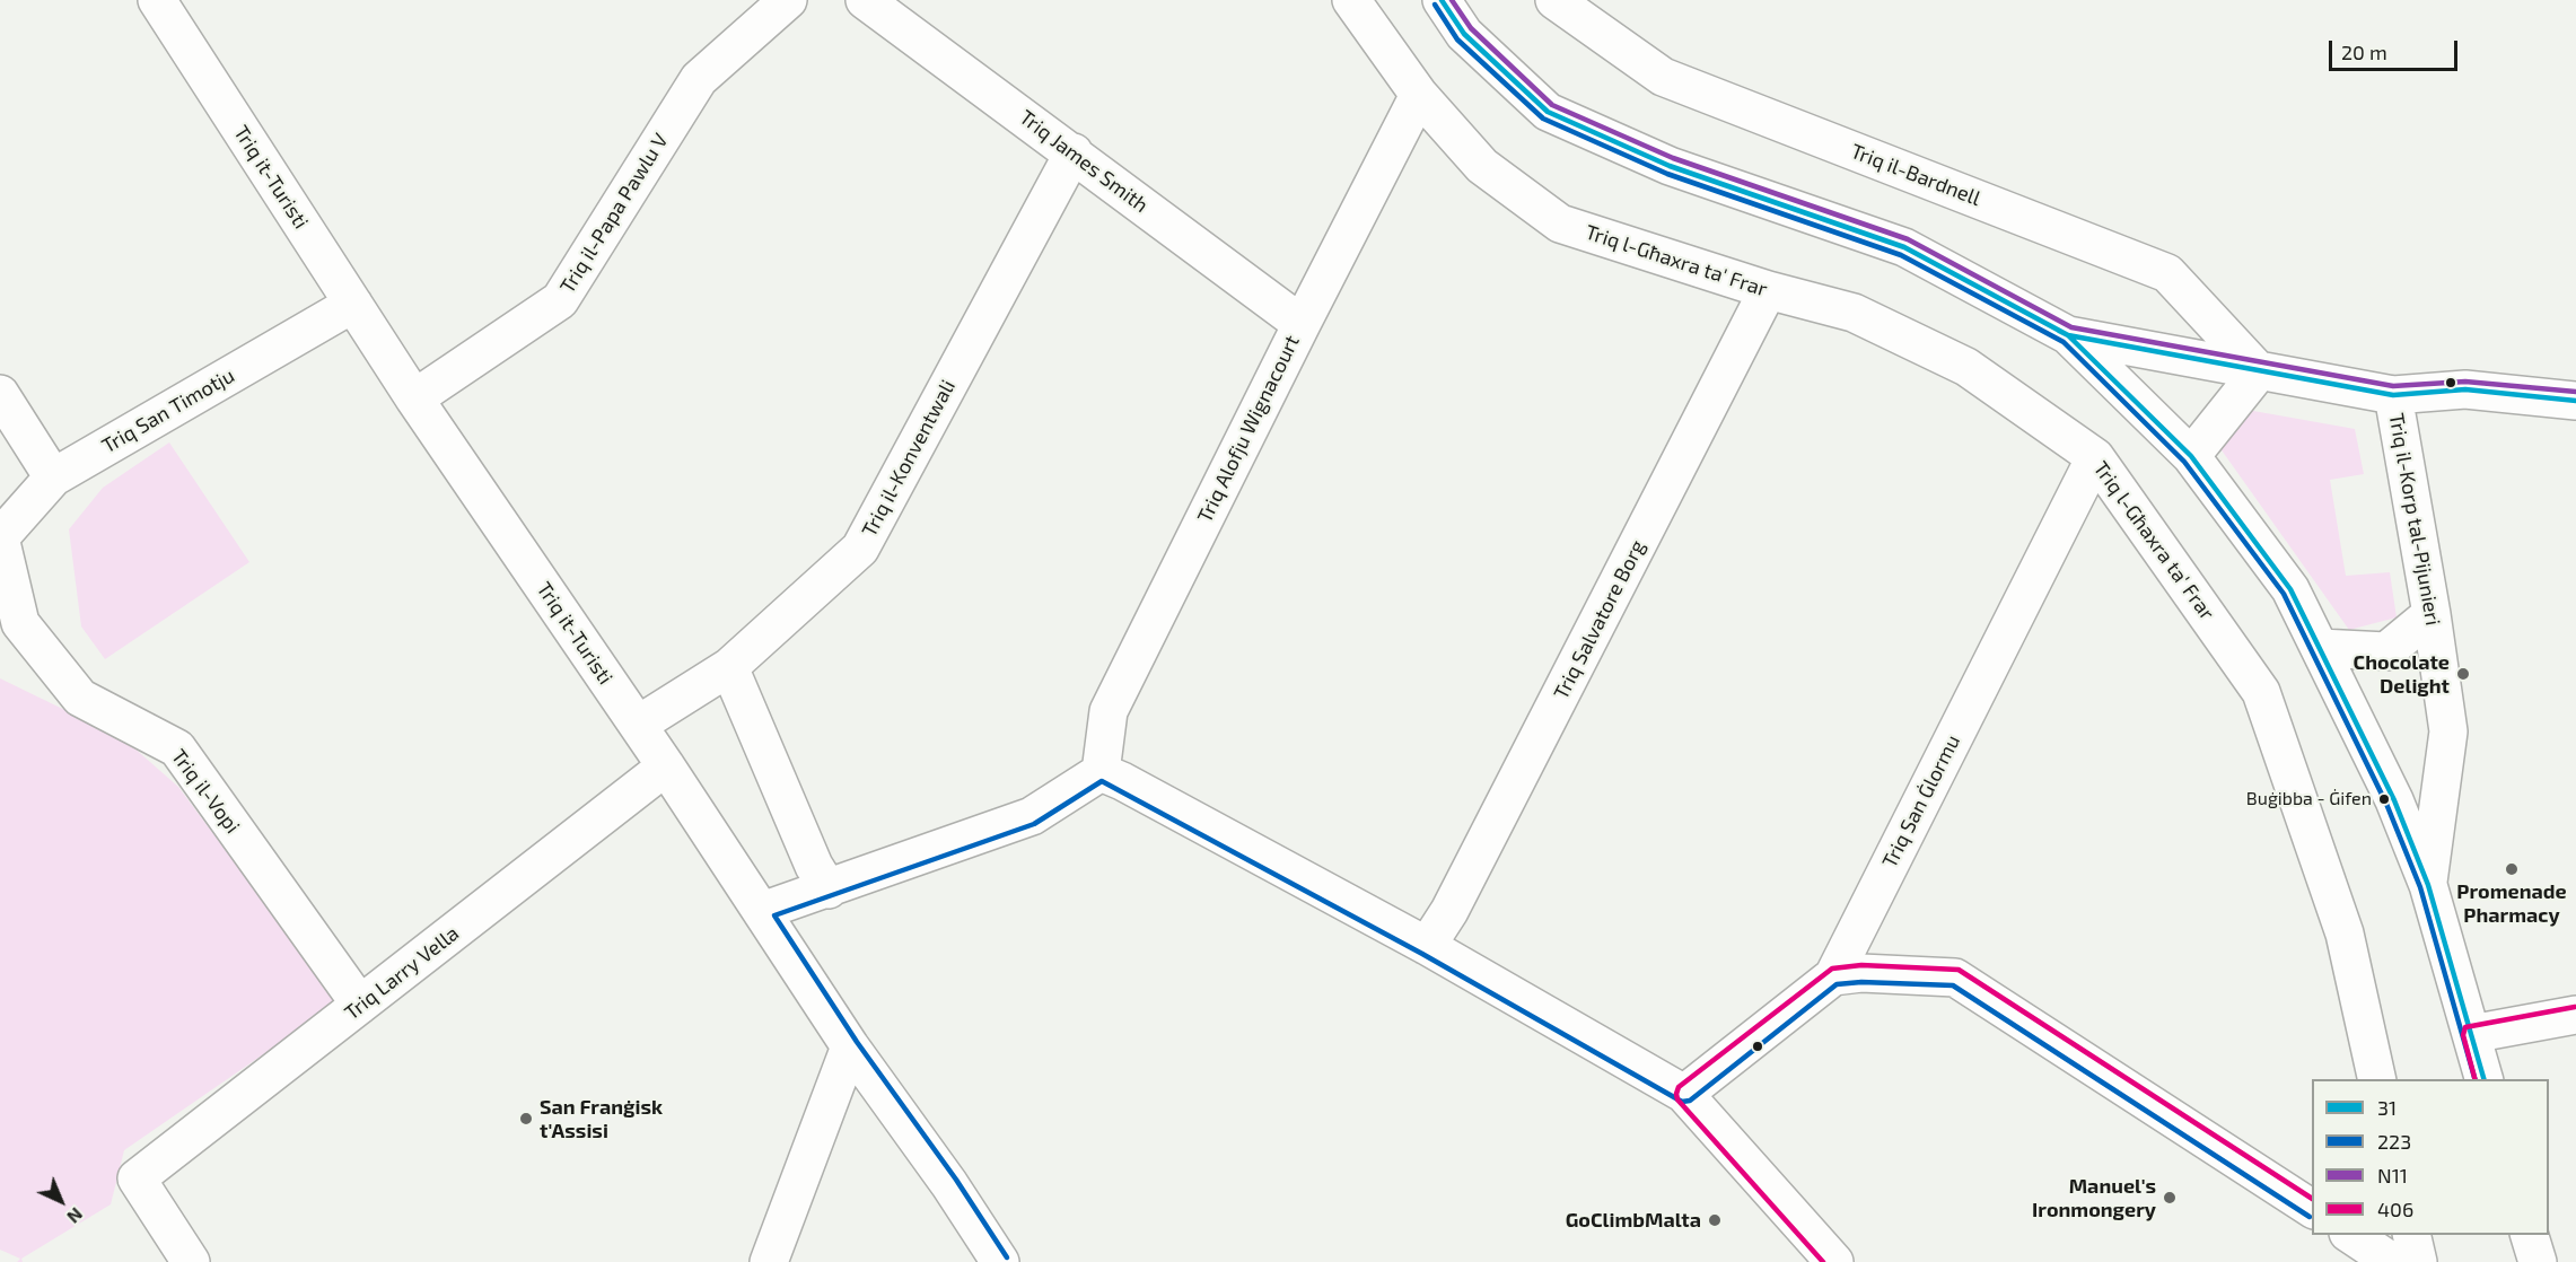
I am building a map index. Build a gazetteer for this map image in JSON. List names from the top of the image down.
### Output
{
  "streets": {
    "street": [
      "Triq James Smith",
      "Triq il-Bardnell",
      "Triq it-Turisti",
      "Triq il-Papa Pawlu V",
      "Triq l-Għaxra ta' Frar",
      "Triq San Timotju",
      "Triq Alofju Wignacourt",
      "Triq il-Konventwali",
      "Triq il-Korp tal-Pijunieri",
      "Triq Salvatore Borg",
      "Triq il-Vopi",
      "Triq San Ġlormu",
      "Triq Larry Vella"
    ]
  },
  "crossings": [
    ["Triq James Smith", "Triq Alofju Wignacourt"],
    ["Triq James Smith", "Triq il-Konventwali"],
    ["Triq it-Turisti", "Triq il-Papa Pawlu V"],
    ["Triq it-Turisti", "Triq San Timotju"],
    ["Triq it-Turisti", "Triq il-Konventwali"],
    ["Triq it-Turisti", "Triq Larry Vella"],
    ["Triq l-Għaxra ta' Frar", "Triq Alofju Wignacourt"],
    ["Triq l-Għaxra ta' Frar", "Triq Salvatore Borg"],
    ["Triq l-Għaxra ta' Frar", "Triq San Ġlormu"],
    ["Triq San Timotju", "Triq il-Vopi"],
    ["Triq il-Vopi", "Triq Larry Vella"]
  ],
  "places": [
    "Chocolate Delight",
    "Buġibba - Ġifen",
    "Promenade Pharmacy",
    "San Franġisk t'Assisi",
    "Manuel's Ironmongery",
    "GoClimbMalta"
  ],
  "lines": [
    "transit line 31",
    "transit line N11",
    "transit line 223",
    "transit line 406"
  ],
  "legend": [
    "31",
    "223",
    "N11",
    "406"
  ],
  "scale_bar": "20 m",
  "north": "bottom right"
}
